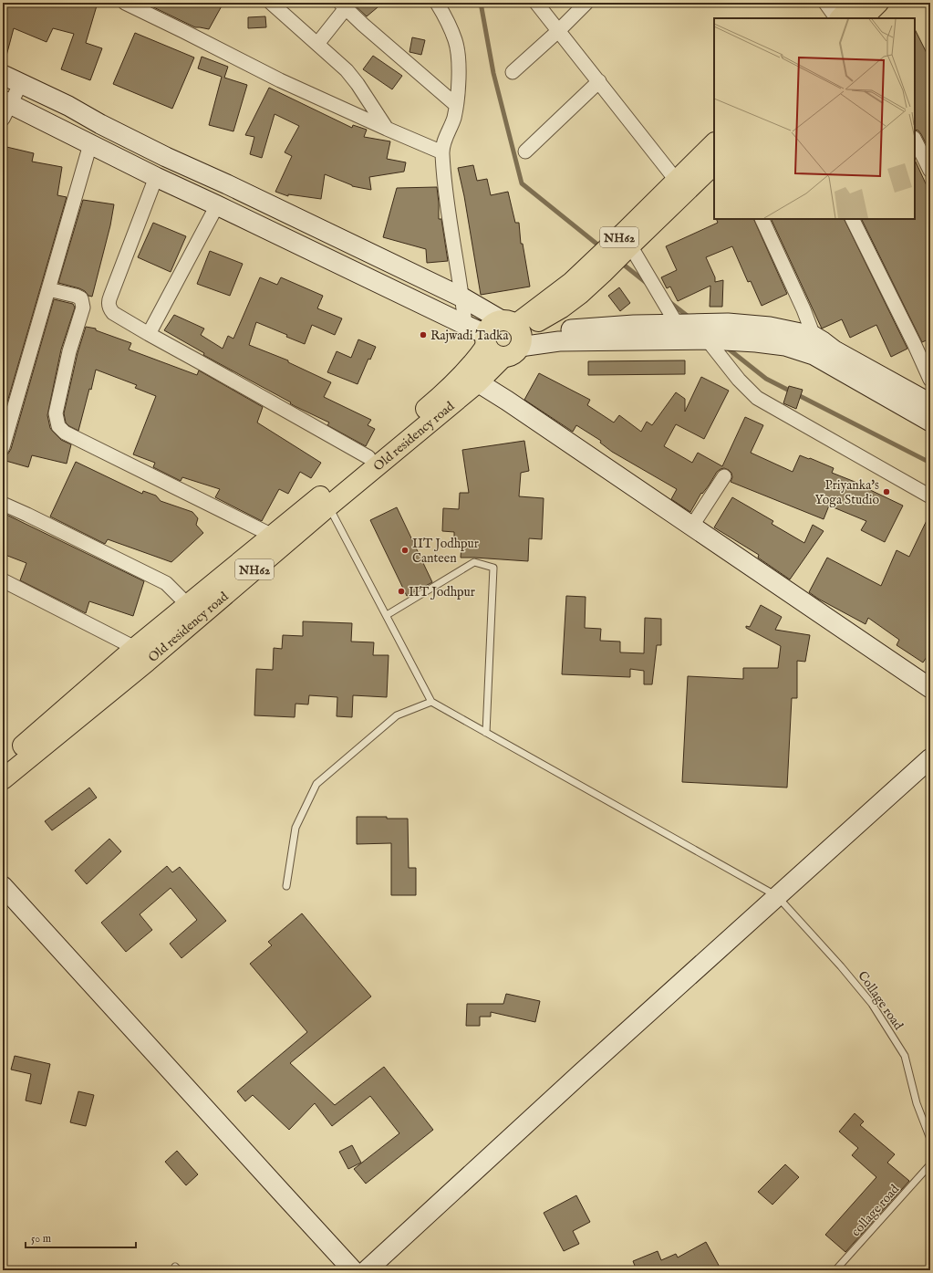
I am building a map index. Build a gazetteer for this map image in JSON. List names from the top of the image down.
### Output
{
  "streets": {
    "highway": ["NH62", "Old residency road"],
    "lane": ["Collage road", "collage road"]
  },
  "crossings": [
    ["NH62", "Old residency road"]
  ],
  "places": [
    "Rajwadi Tadka",
    "Priyanka's Yoga Studio",
    "IIT Jodhpur Canteen",
    "IIT Jodhpur"
  ],
  "scale_bar": "50 m"
}
